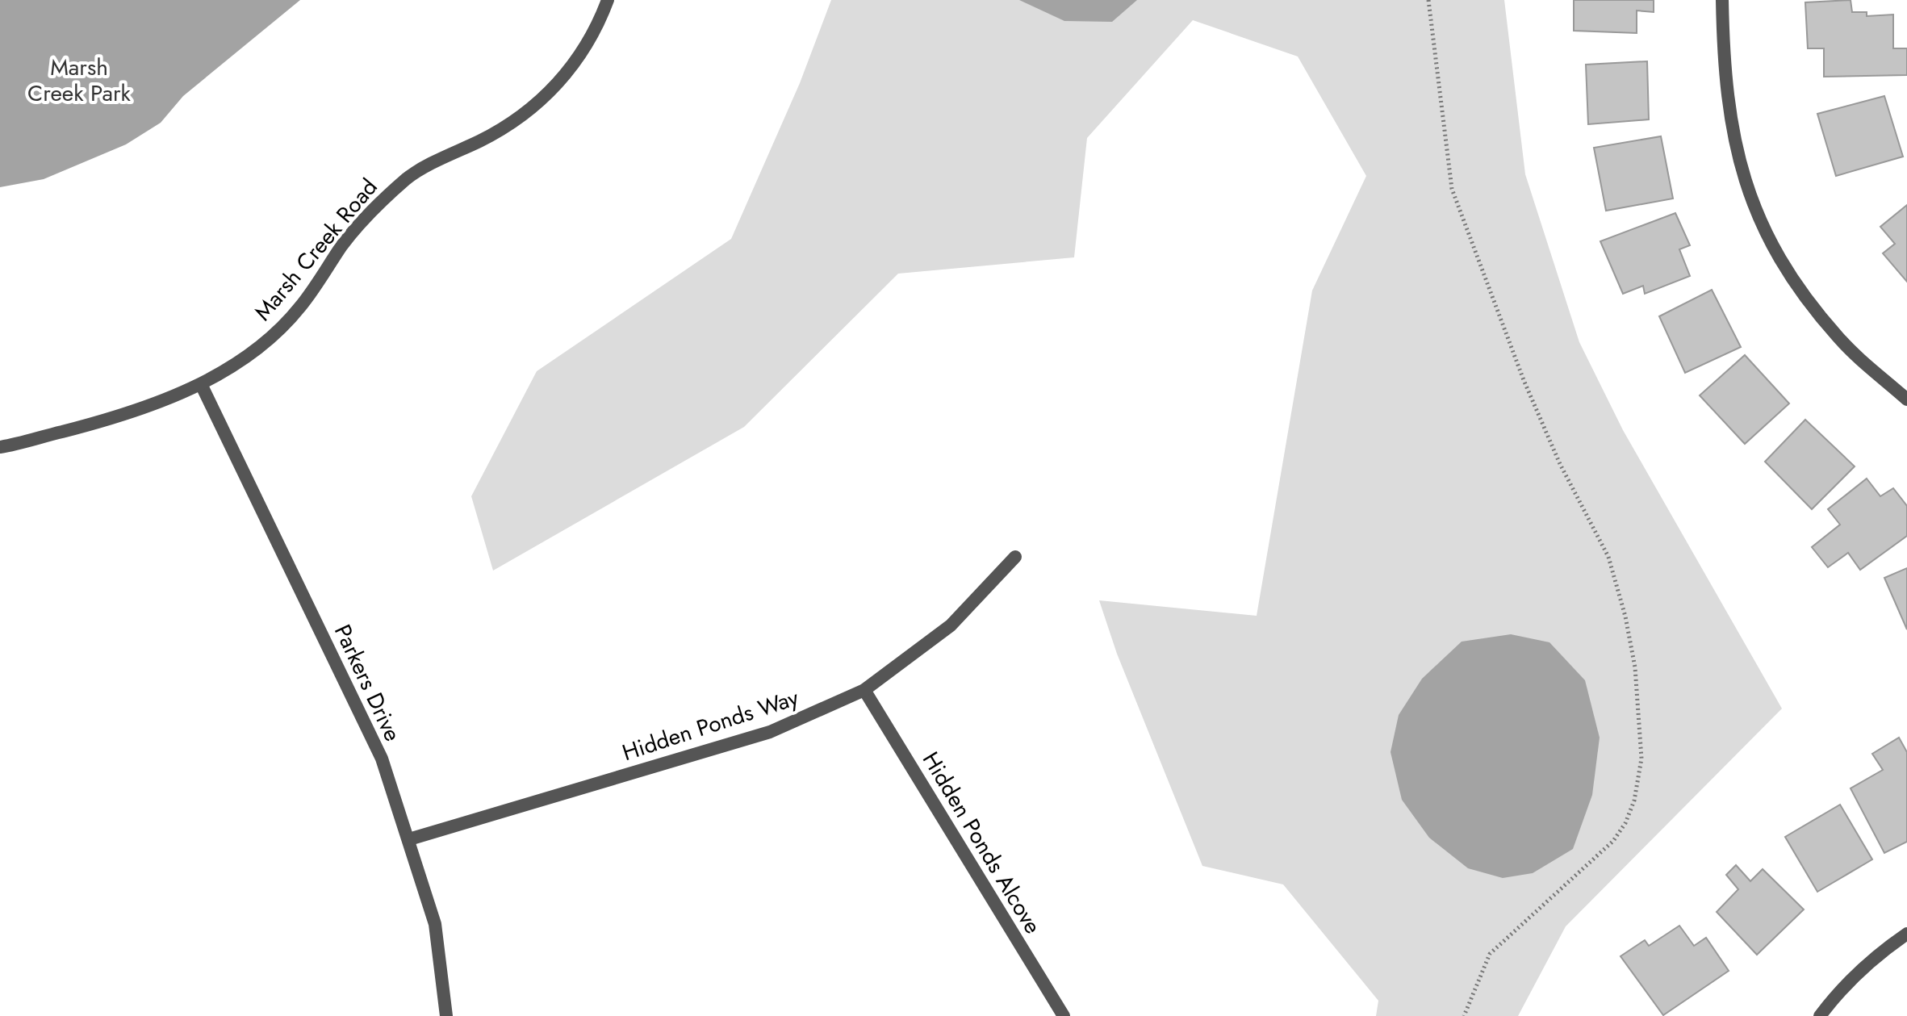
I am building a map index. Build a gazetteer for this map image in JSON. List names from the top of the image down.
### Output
{
  "streets": {
    "street": [
      "Marsh Creek Road",
      "Parkers Drive",
      "Hidden Ponds Way",
      "Hidden Ponds Alcove"
    ]
  },
  "crossings": [
    ["Marsh Creek Road", "Parkers Drive"],
    ["Parkers Drive", "Hidden Ponds Way"],
    ["Hidden Ponds Way", "Hidden Ponds Alcove"]
  ],
  "parks": ["Marsh Creek Park"]
}
